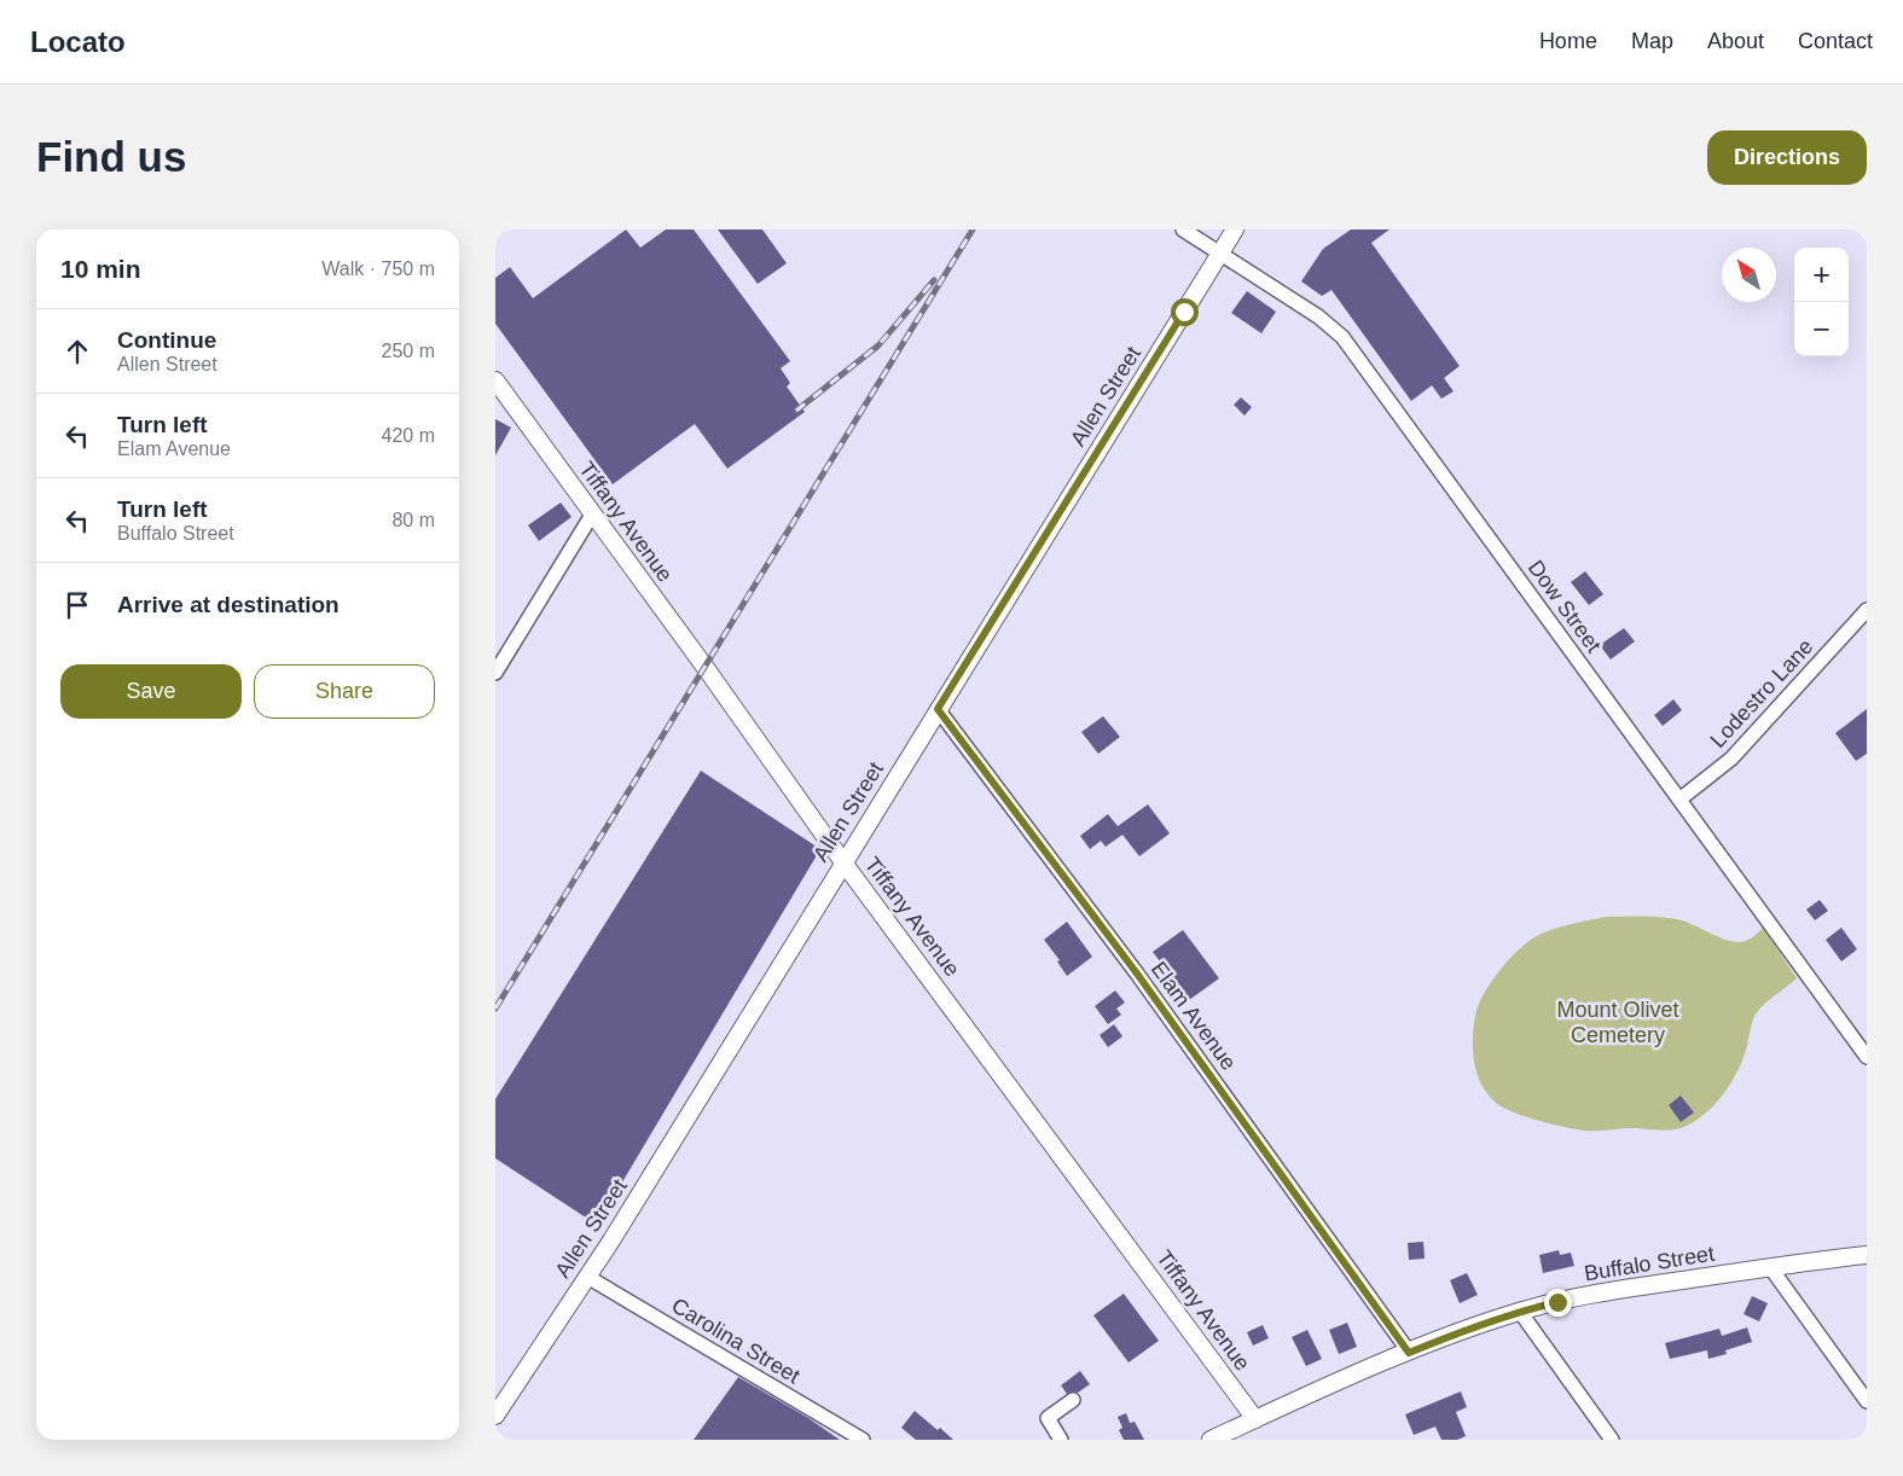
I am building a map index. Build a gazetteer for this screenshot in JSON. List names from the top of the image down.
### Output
{
  "streets": {
    "street": [
      "Allen Street",
      "Tiffany Avenue",
      "Dow Street",
      "Lodestro Lane",
      "Elam Avenue",
      "Buffalo Street",
      "Carolina Street"
    ]
  },
  "crossings": [
    ["Allen Street", "Tiffany Avenue"],
    ["Allen Street", "Dow Street"],
    ["Allen Street", "Elam Avenue"],
    ["Allen Street", "Carolina Street"],
    ["Tiffany Avenue", "Buffalo Street"],
    ["Dow Street", "Lodestro Lane"],
    ["Elam Avenue", "Buffalo Street"]
  ],
  "parks": ["Mount Olivet Cemetery"],
  "north": "top left",
  "page": {
    "header": "Locato",
    "nav": [
      "Home",
      "Map",
      "About",
      "Contact"
    ],
    "buttons": [
      "Directions",
      ["Save", "Share"]
    ],
    "title": "Find us",
    "heading": ["10 min", "Walk · 750 m"],
    "map_buttons": ["+", "−"],
    "list": [
      ["Continue", "Allen Street", "250 m"],
      ["Turn left", "Elam Avenue", "420 m"],
      ["Turn left", "Buffalo Street", "80 m"],
      "Arrive at destination"
    ]
  }
}
